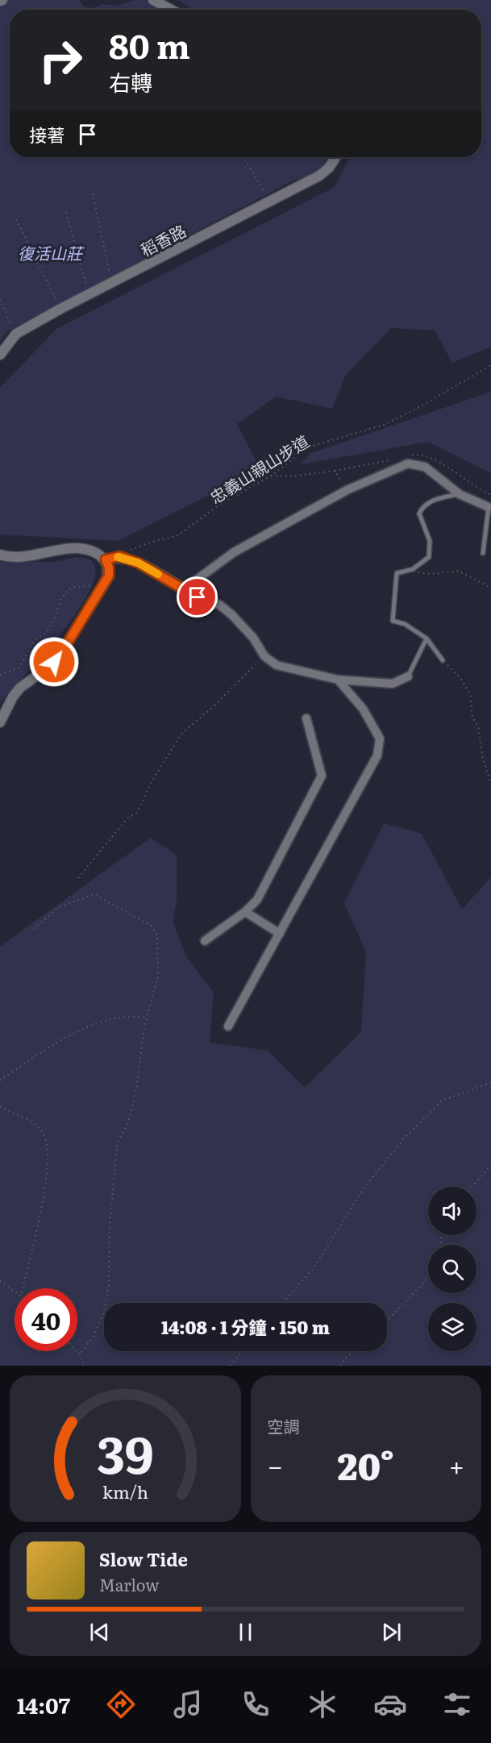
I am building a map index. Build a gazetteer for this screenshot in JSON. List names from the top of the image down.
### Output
{
  "streets": {
    "street": ["稻香路"],
    "path": ["忠義山親山步道"]
  },
  "parks": ["復活山莊"],
  "page": {
    "turn": ["80 m", "右轉"],
    "then": "接著",
    "limit": "40",
    "trip": "14:08 · 1 分鐘 · 150 m",
    "tile": "空調",
    "heat": ["−", "20°", "+"],
    "song": ["Slow Tide", "Marlow"],
    "tabs": "14:07",
    "gauge": ["39", "km/h"]
  }
}
